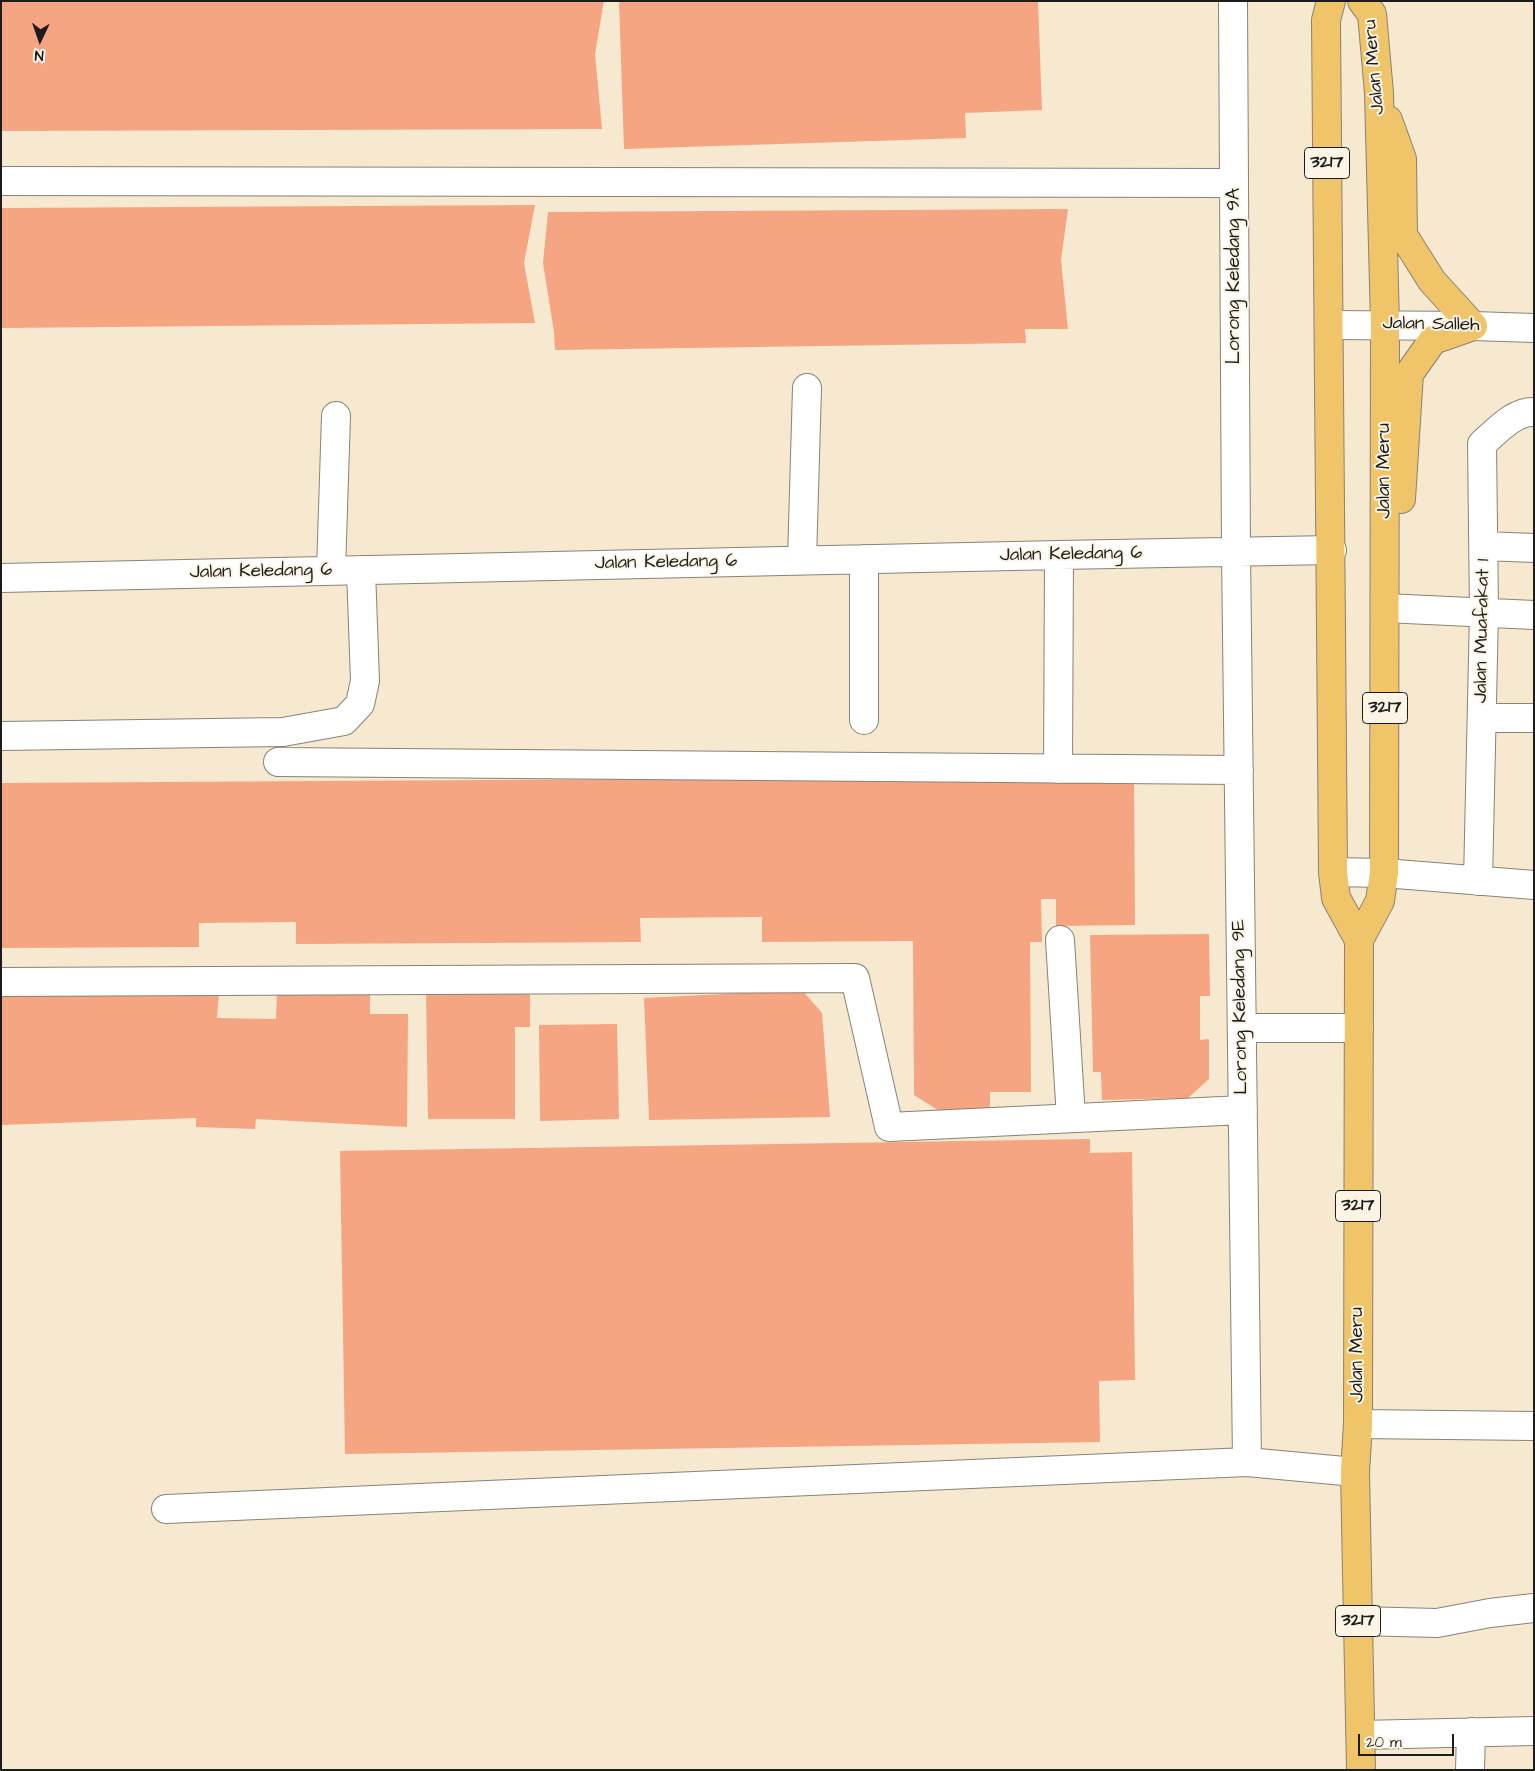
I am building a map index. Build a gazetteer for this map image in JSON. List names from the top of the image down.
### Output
{
  "streets": {
    "main road": ["Jalan Meru", "3217"],
    "street": [
      "Lorong Keledang 9A",
      "Jalan Salleh",
      "Jalan Keledang 6",
      "Jalan Muafakat 1",
      "Lorong Keledang 9E"
    ]
  },
  "crossings": [
    ["Jalan Meru", "Jalan Salleh"],
    ["Jalan Meru", "Jalan Keledang 6"],
    ["Lorong Keledang 9A", "Jalan Keledang 6"],
    ["Lorong Keledang 9A", "Lorong Keledang 9E"],
    ["Jalan Keledang 6", "Lorong Keledang 9E"]
  ],
  "scale_bar": "20 m",
  "north": "bottom"
}
